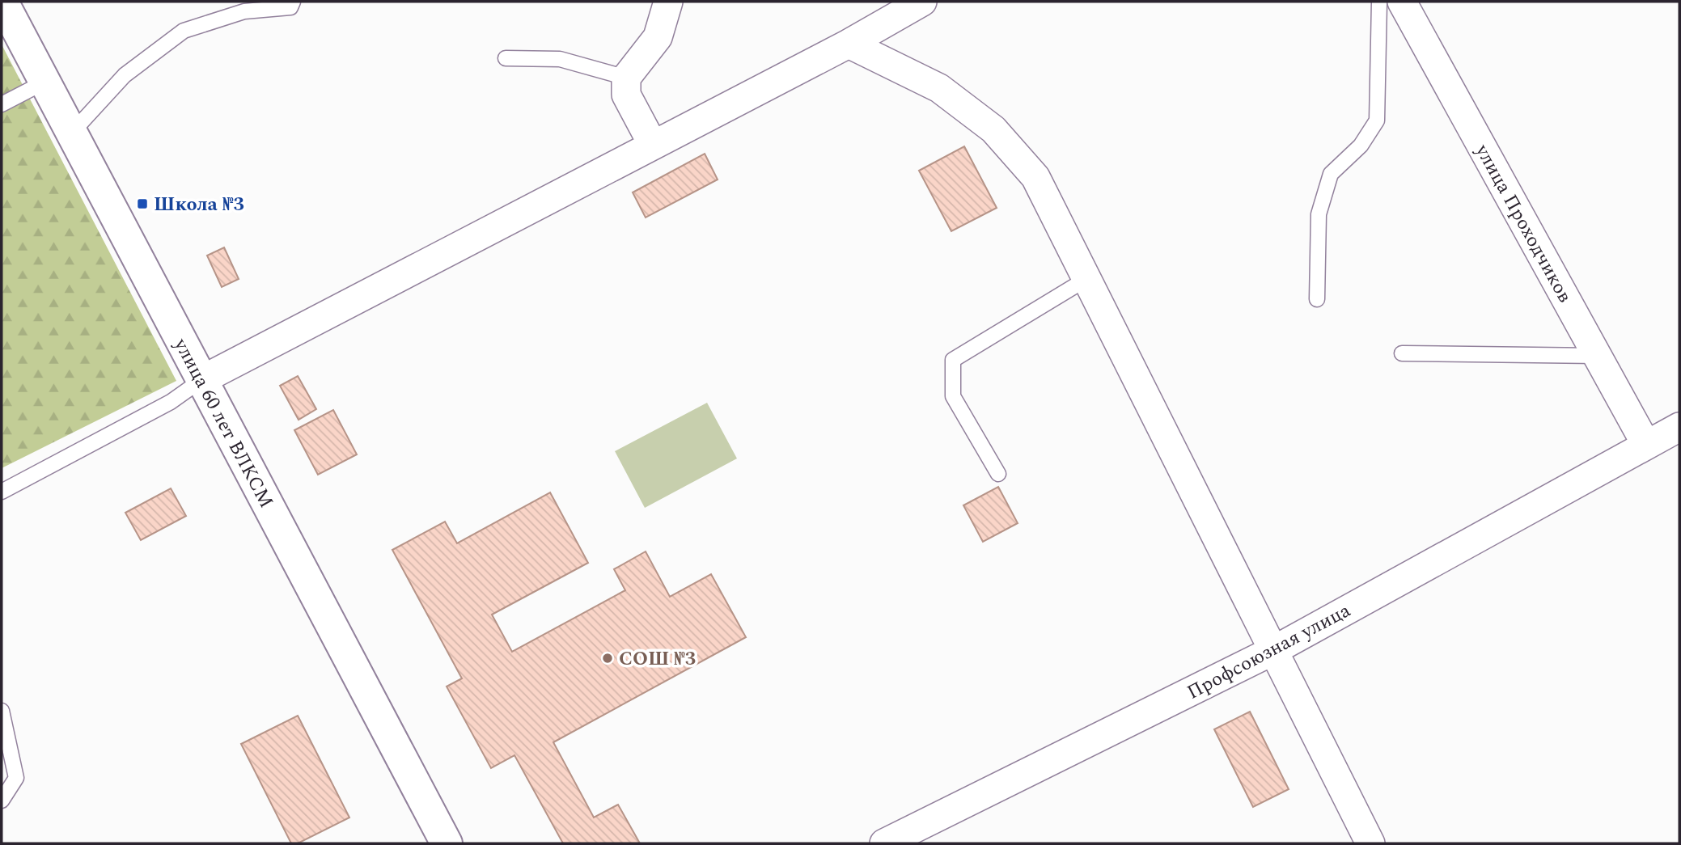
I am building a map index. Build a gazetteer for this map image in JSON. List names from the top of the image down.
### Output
{
  "streets": {
    "street": ["улица Проходчиков", "улица 60 лет ВЛКСМ", "Профсоюзная улица"]
  },
  "crossings": [
    ["улица Проходчиков", "Профсоюзная улица"]
  ],
  "places": {
    "transit": ["Школа №3"],
    "other": ["СОШ №3"]
  }
}
